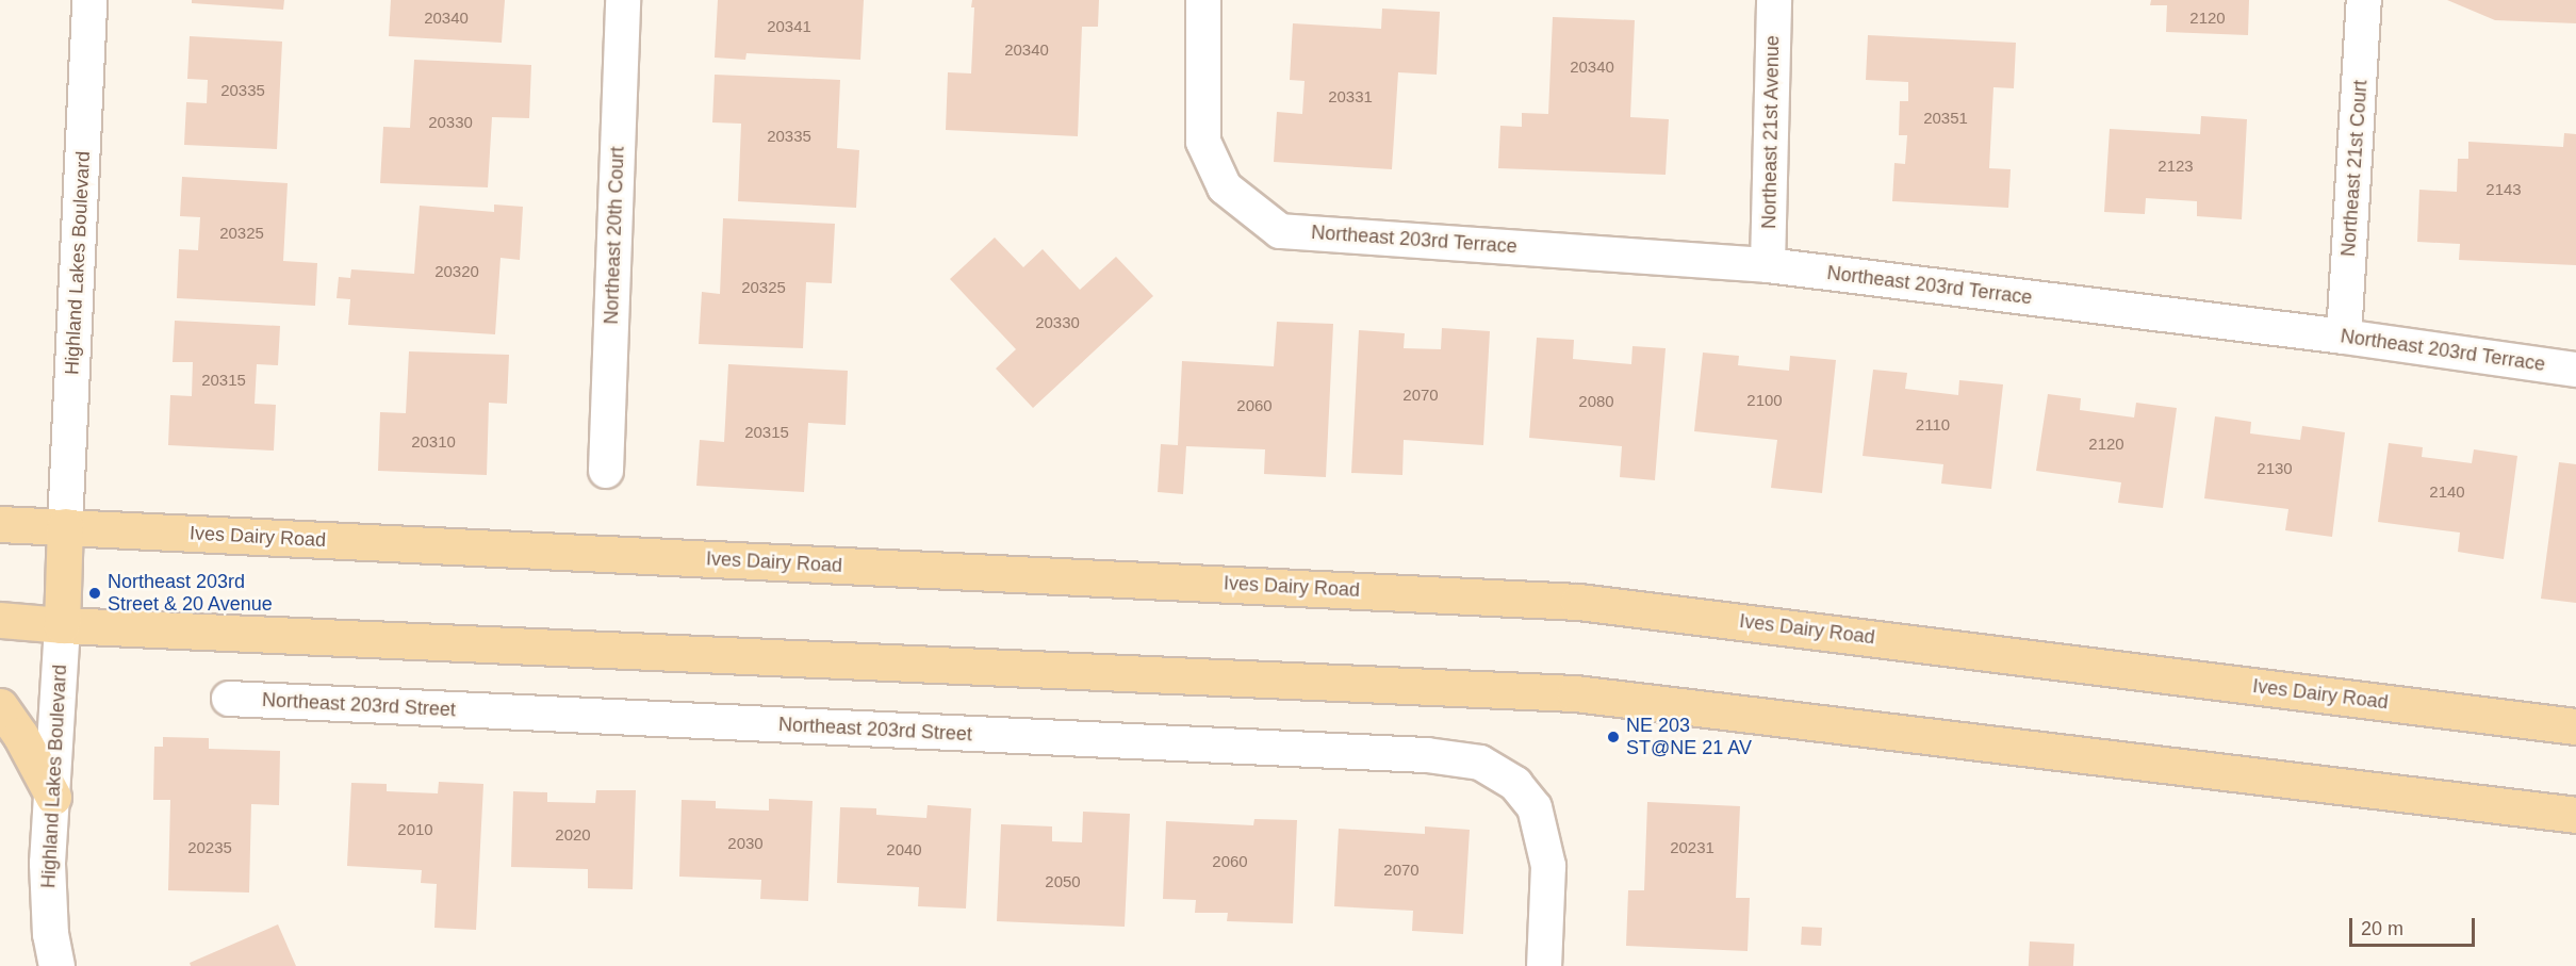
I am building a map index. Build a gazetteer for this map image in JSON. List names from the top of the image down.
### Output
{
  "streets": {
    "main road": ["Ives Dairy Road"],
    "street": [
      "Northeast 21st Avenue",
      "Northeast 21st Court",
      "Northeast 20th Court",
      "Northeast 203rd Terrace",
      "Highland Lakes Boulevard",
      "Northeast 203rd Street"
    ]
  },
  "crossings": [
    ["Northeast 21st Avenue", "Northeast 203rd Terrace"],
    ["Northeast 21st Court", "Northeast 203rd Terrace"],
    ["Highland Lakes Boulevard", "Ives Dairy Road"]
  ],
  "places": ["Northeast 203rd Street & 20 Avenue", "NE 203 ST@NE 21 AV"],
  "house_numbers": [
    "20340",
    "2120",
    "20341",
    "20340",
    "20340",
    "20335",
    "20331",
    "20351",
    "20330",
    "20335",
    "2123",
    "2143",
    "20325",
    "20320",
    "20325",
    "20330",
    "20315",
    "2070",
    "2100",
    "2080",
    "2060",
    "2110",
    "20315",
    "20310",
    "2120",
    "2130",
    "2140",
    "2010",
    "2020",
    "2030",
    "20235",
    "20231",
    "2040",
    "2060",
    "2070",
    "2050"
  ],
  "scale_bar": "20 m"
}
